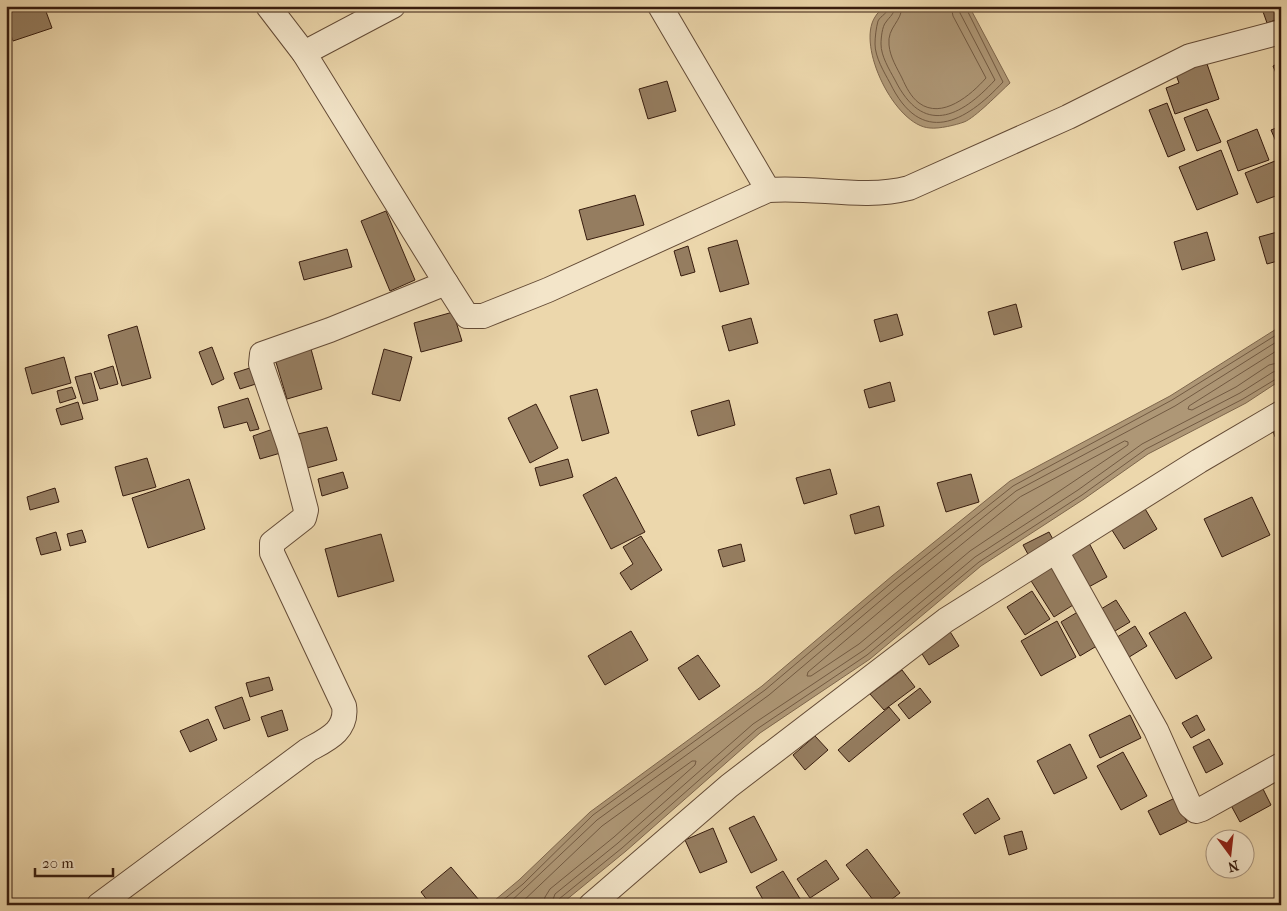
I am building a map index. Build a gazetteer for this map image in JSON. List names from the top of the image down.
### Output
{
  "scale_bar": "20 m",
  "north": "bottom"
}
